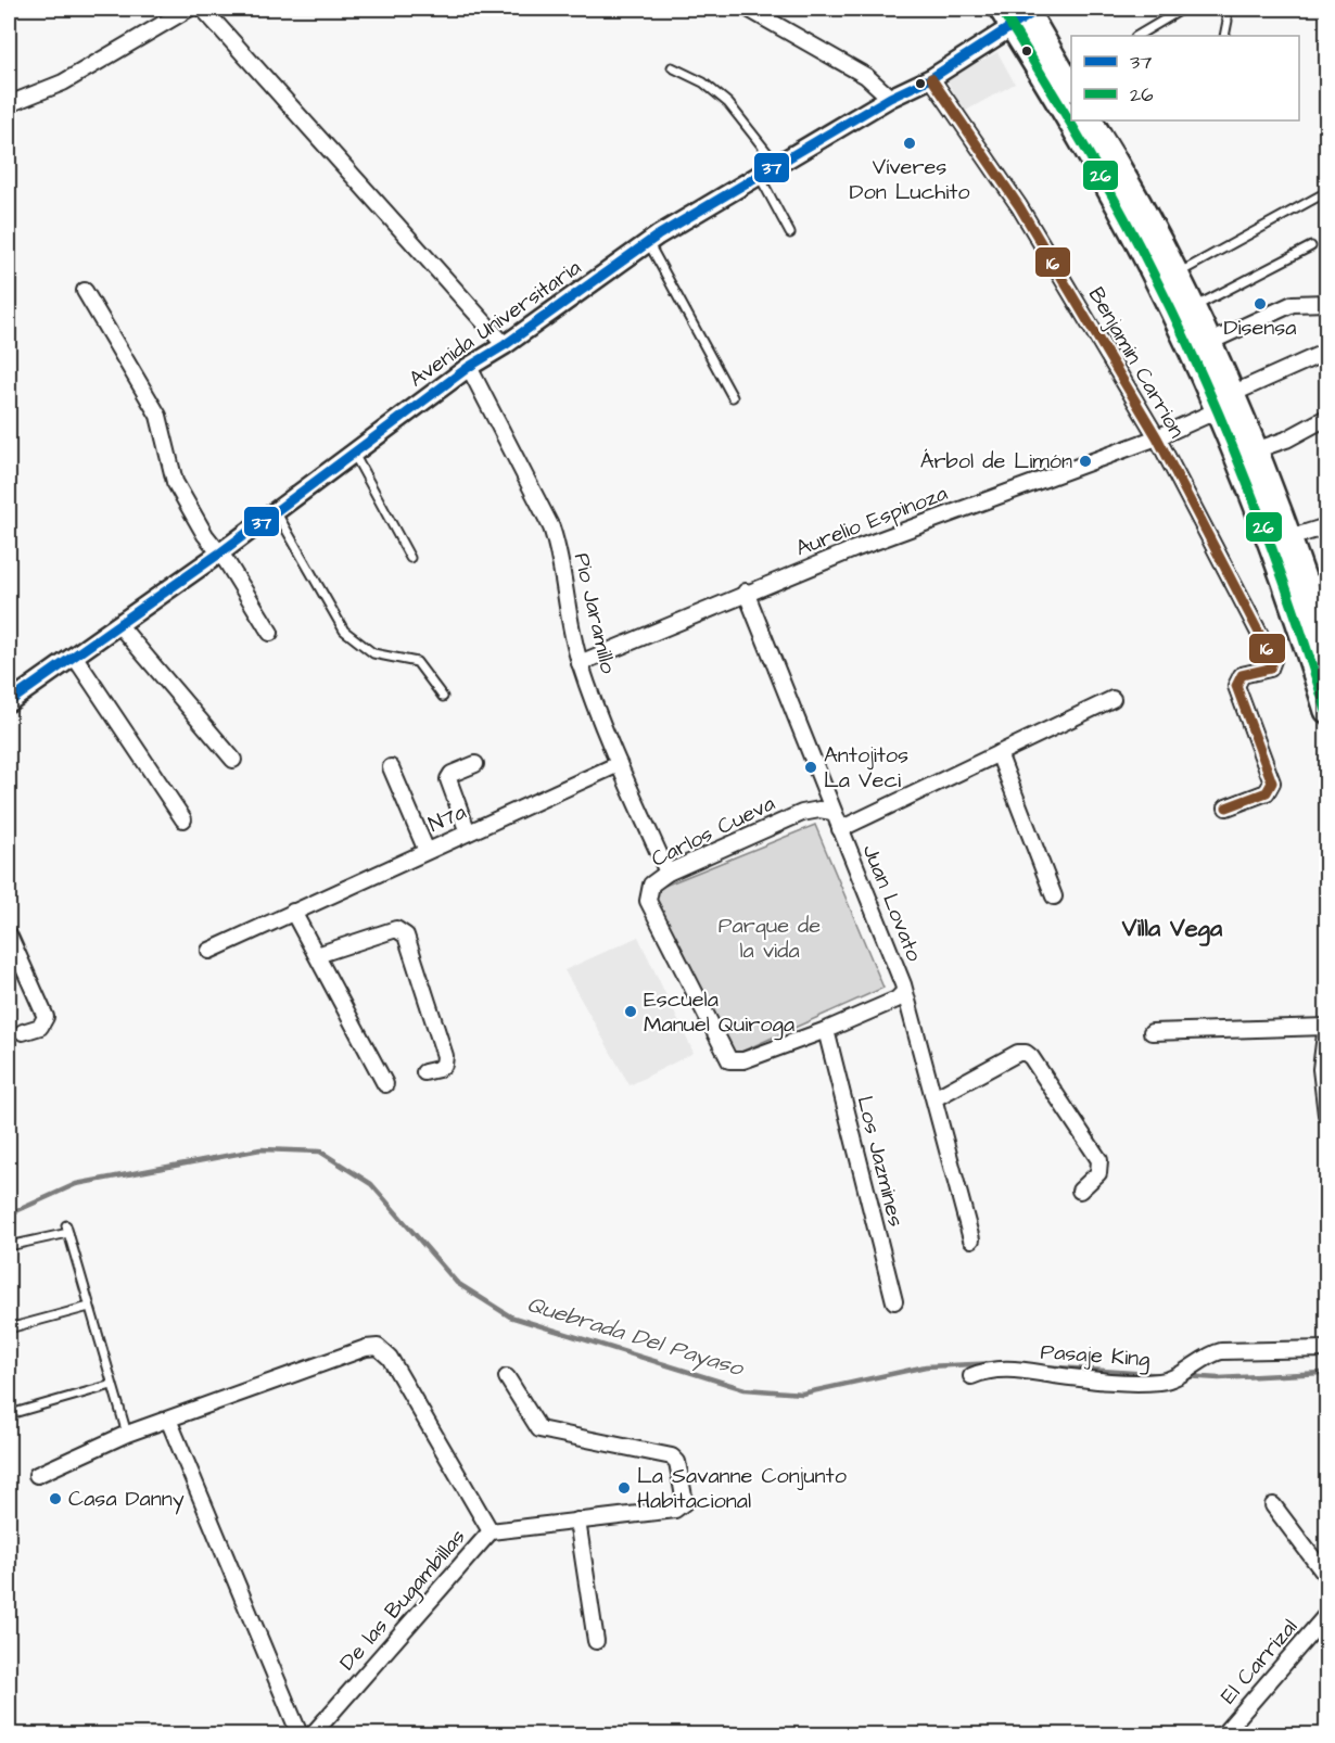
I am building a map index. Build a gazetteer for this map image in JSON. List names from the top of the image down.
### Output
{
  "streets": {
    "street": [
      "Avenida Universitaria",
      "Benjamin Carrion",
      "Aurelio Espinoza",
      "Pio Jaramillo",
      "N7a",
      "Carlos Cueva",
      "Juan Lovato",
      "Los Jazmines",
      "Pasaje King",
      "De las Bugambillas",
      "El Carrizal"
    ]
  },
  "crossings": [
    ["Avenida Universitaria", "Benjamin Carrion"],
    ["Avenida Universitaria", "Pio Jaramillo"],
    ["Benjamin Carrion", "Aurelio Espinoza"],
    ["Aurelio Espinoza", "Pio Jaramillo"],
    ["Aurelio Espinoza", "Juan Lovato"],
    ["Pio Jaramillo", "N7a"],
    ["Pio Jaramillo", "Carlos Cueva"],
    ["Carlos Cueva", "Juan Lovato"],
    ["Carlos Cueva", "Los Jazmines"]
  ],
  "districts": ["Villa Vega"],
  "water": ["Quebrada Del Payaso"],
  "parks": ["Parque de la vida"],
  "places": [
    "Víveres Don Luchito",
    "Disensa",
    "Árbol de Limón",
    "Antojitos La Veci",
    "Escuela Manuel Quiroga",
    "La Savanne Conjunto Habitacional",
    "Casa Danny"
  ],
  "lines": ["transit line 37", "transit line 26", "transit line 16"],
  "legend": ["37", "26"]
}
